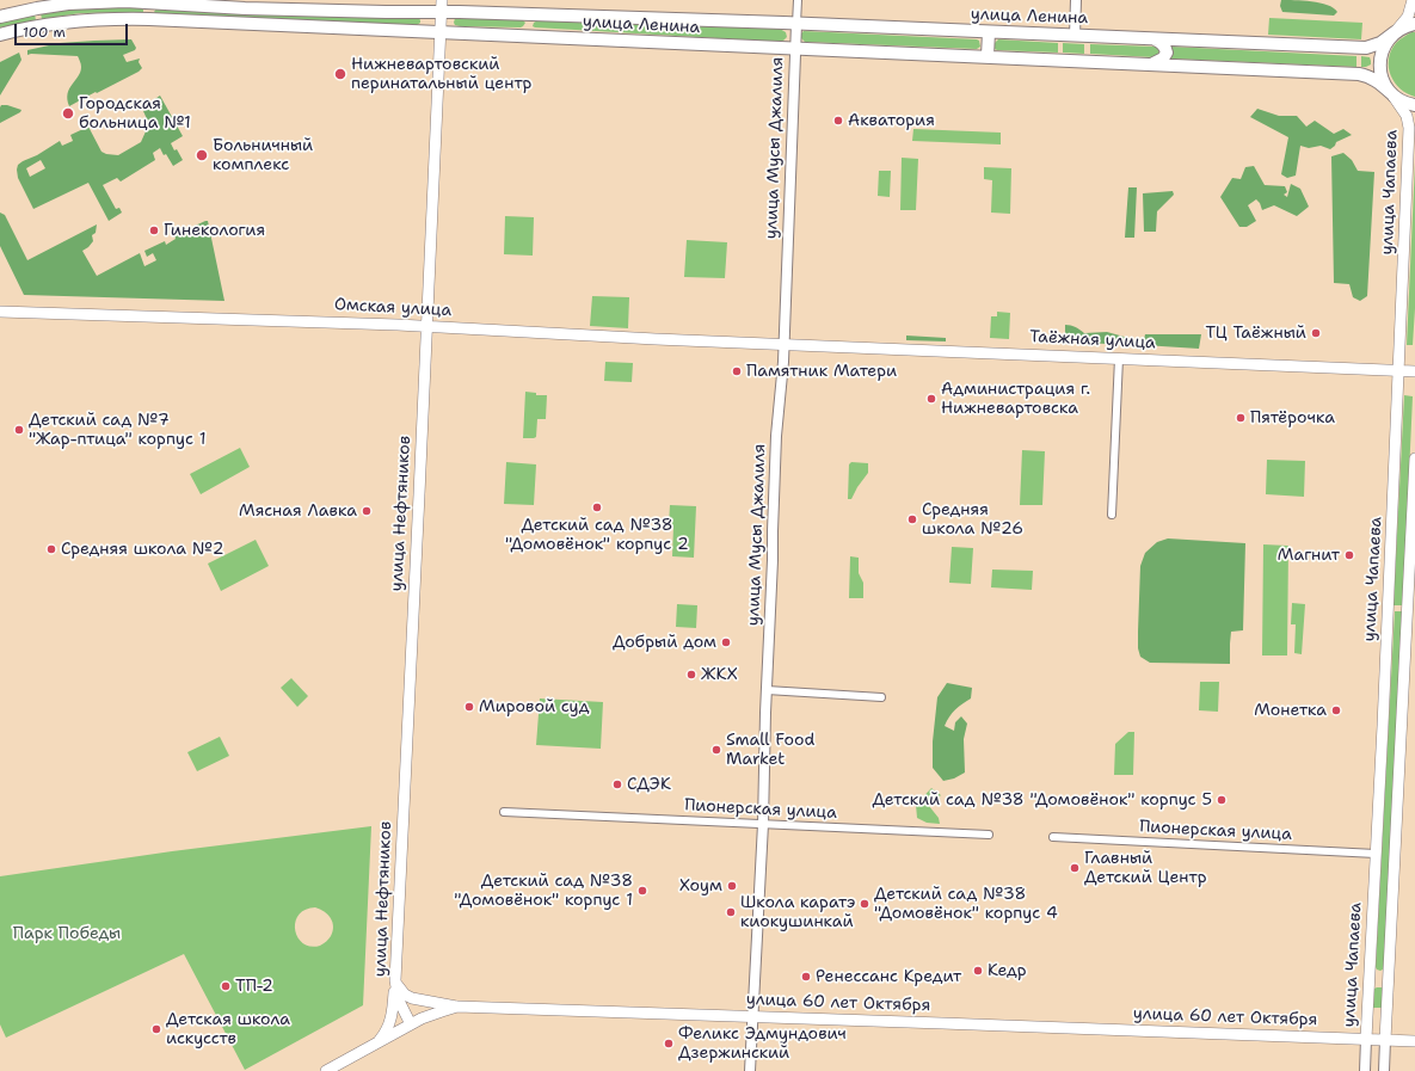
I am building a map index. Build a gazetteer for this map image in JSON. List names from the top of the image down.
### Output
{
  "streets": {
    "main road": [
      "улица Ленина",
      "улица Чапаева",
      "Омская улица",
      "Таёжная улица",
      "улица Нефтяников",
      "улица 60 лет Октября"
    ],
    "street": ["улица Мусы Джалиля", "Пионерская улица"]
  },
  "crossings": [
    ["улица Ленина", "улица Мусы Джалиля"],
    ["улица Ленина", "улица Чапаева"],
    ["улица Ленина", "улица Нефтяников"],
    ["улица Мусы Джалиля", "Омская улица"],
    ["улица Мусы Джалиля", "Таёжная улица"],
    ["улица Мусы Джалиля", "Пионерская улица"],
    ["улица Мусы Джалиля", "улица 60 лет Октября"],
    ["улица Чапаева", "Таёжная улица"],
    ["улица Чапаева", "Пионерская улица"],
    ["улица Чапаева", "улица 60 лет Октября"],
    ["Омская улица", "Таёжная улица"],
    ["Омская улица", "улица Нефтяников"],
    ["улица Нефтяников", "улица 60 лет Октября"]
  ],
  "parks": ["Парк Победы"],
  "places": [
    "Нижневартовский перинатальный центр",
    "Городская больница №1",
    "Акватория",
    "Больничный комплекс",
    "Гинекология",
    "ТЦ Таёжный",
    "Памятник Матери",
    "Администрация г. Нижневартовска",
    "Пятёрочка",
    "Детский сад №7 \"Жар-птица\" корпус 1",
    "Детский сад №38 \"Домовёнок\" корпус 2",
    "Мясная Лавка",
    "Средняя школа №26",
    "Средняя школа №2",
    "Магнит",
    "Добрый дом",
    "ЖКХ",
    "Мировой суд",
    "Монетка",
    "Small Food Market",
    "СДЭК",
    "Детский сад №38 \"Домовёнок\" корпус 5",
    "Главный Детский Центр",
    "Хоум",
    "Детский сад №38 \"Домовёнок\" корпус 1",
    "Детский сад №38 \"Домовёнок\" корпус 4",
    "Школа каратэ киокушинкай",
    "Кедр",
    "Ренессанс Кредит",
    "ТП-2",
    "Детская школа искусств",
    "Феликс Эдмундович Дзержинский"
  ],
  "scale_bar": "100 m"
}
